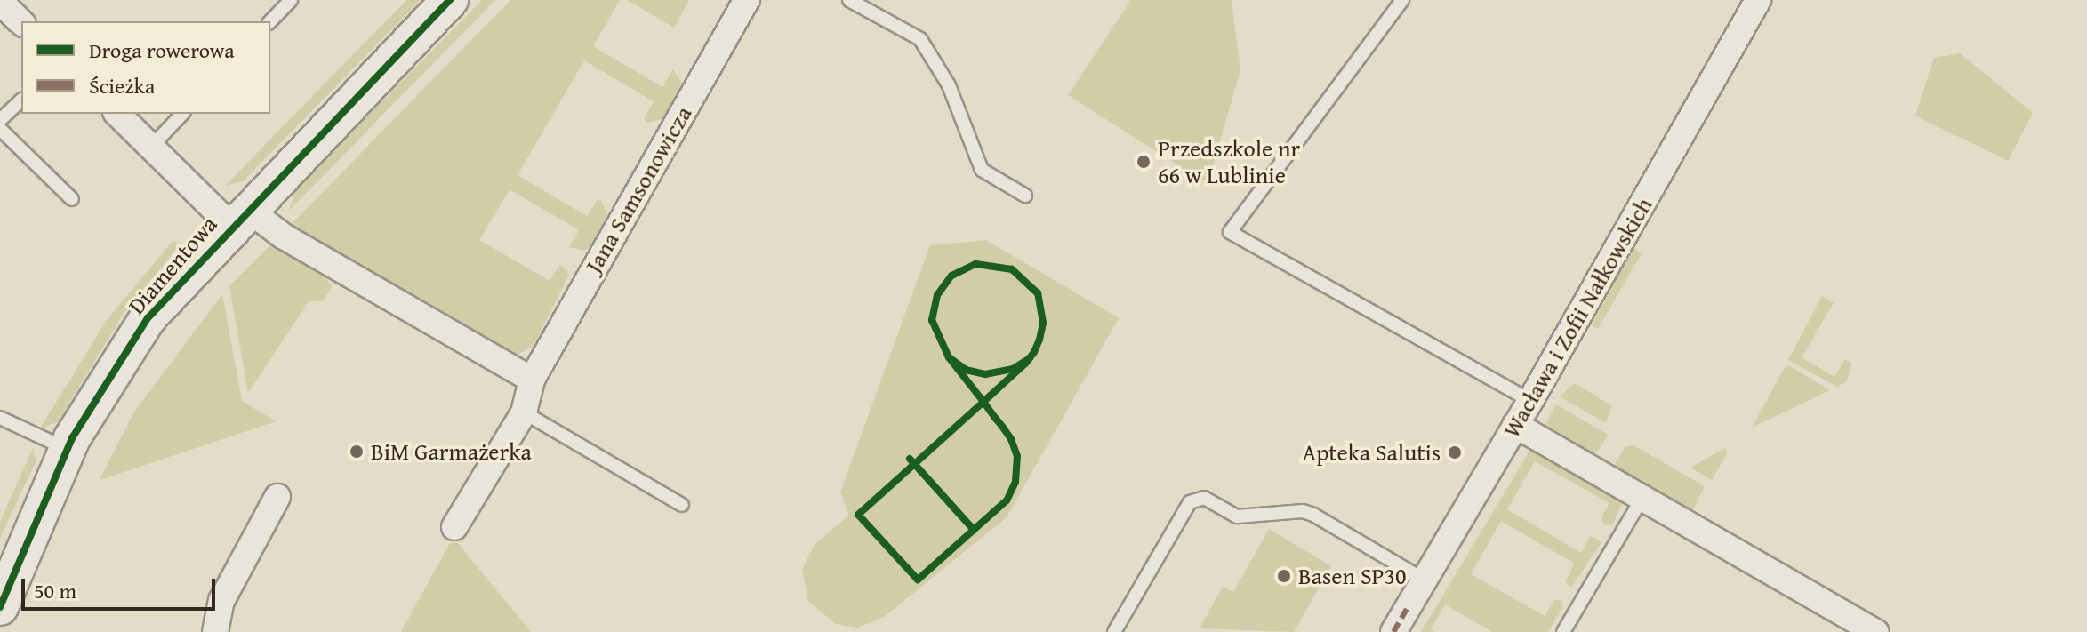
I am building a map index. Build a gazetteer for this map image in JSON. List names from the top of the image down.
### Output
{
  "streets": {
    "street": ["Jana Samsonowicza", "Diamentowa", "Wacława i Zofii Nałkowskich"]
  },
  "places": [
    "Przedszkole nr 66 w Lublinie",
    "BiM Garmażerka",
    "Apteka Salutis",
    "Basen SP30"
  ],
  "legend": ["Droga rowerowa", "Ścieżka"],
  "scale_bar": "50 m"
}
